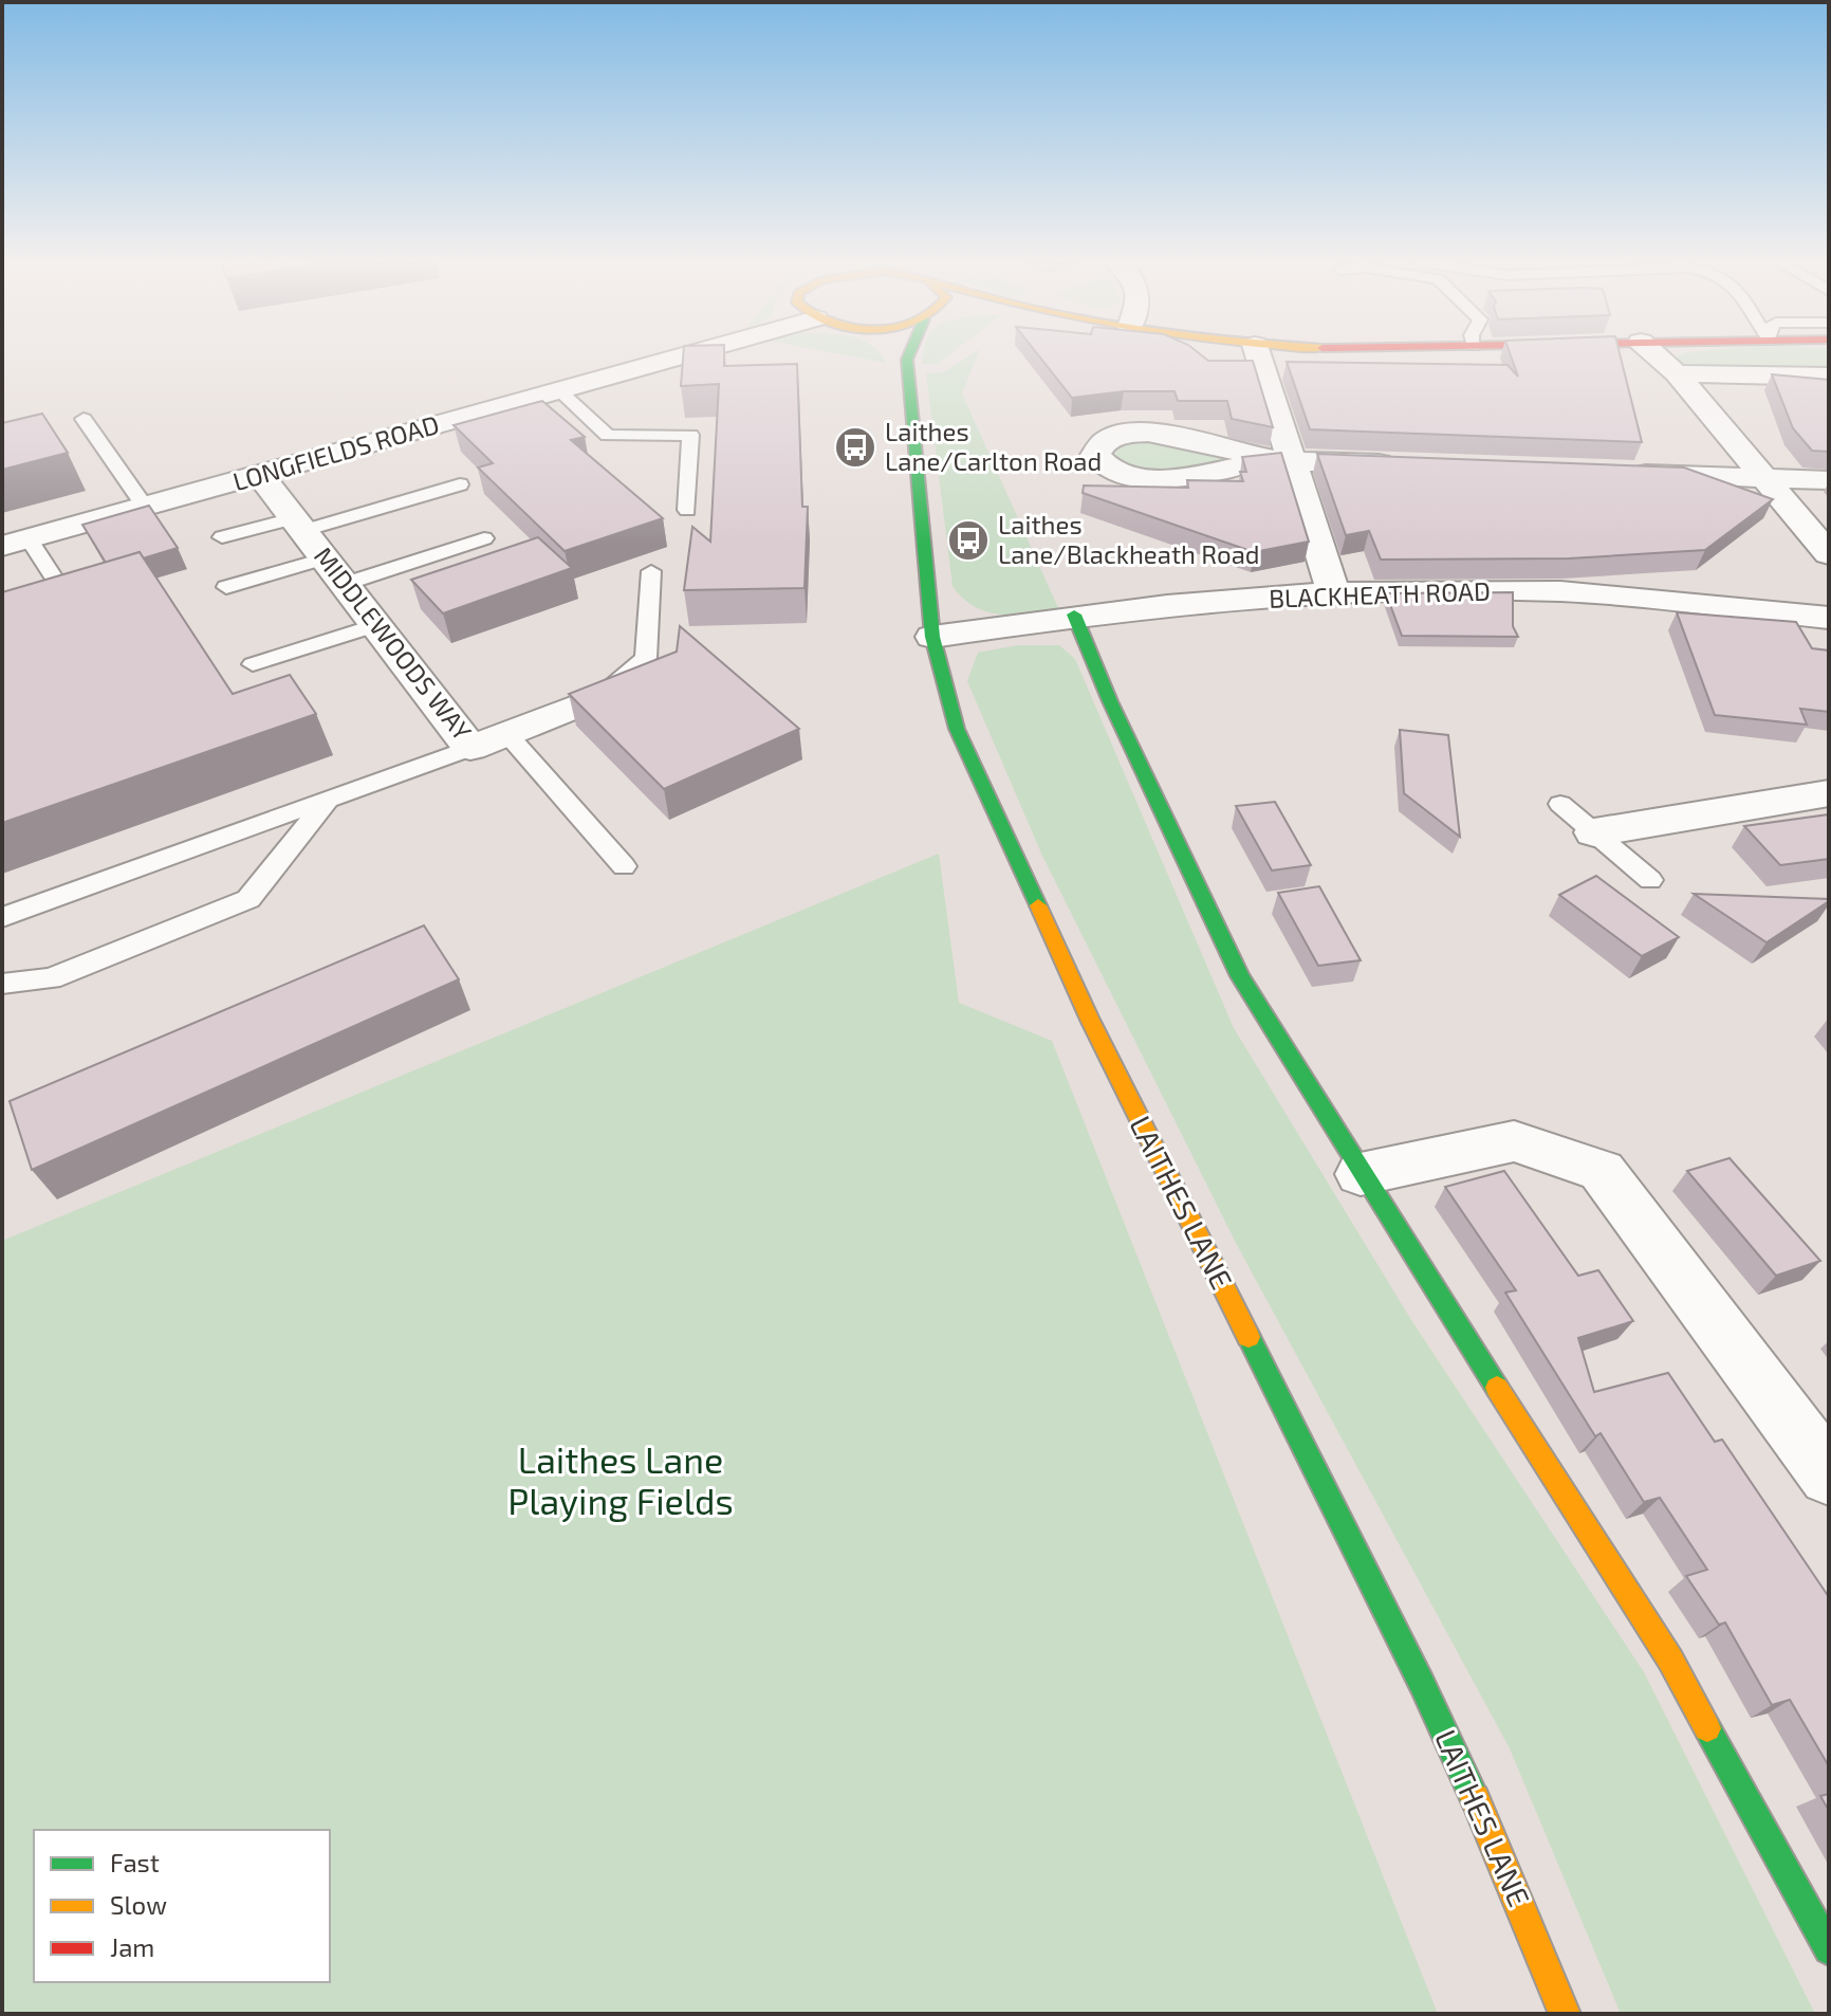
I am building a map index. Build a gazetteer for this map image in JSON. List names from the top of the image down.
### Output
{
  "streets": {
    "main road": ["LAITHES LANE"],
    "street": ["LONGFIELDS ROAD", "BLACKHEATH ROAD", "MIDDLEWOODS WAY"]
  },
  "crossings": [
    ["LONGFIELDS ROAD", "MIDDLEWOODS WAY"],
    ["BLACKHEATH ROAD", "LAITHES LANE"]
  ],
  "parks": ["Laithes Lane Playing Fields"],
  "places": {
    "bus stop": ["Laithes Lane/Carlton Road", "Laithes Lane/Blackheath Road"]
  },
  "legend": ["Fast", "Slow", "Jam"]
}
